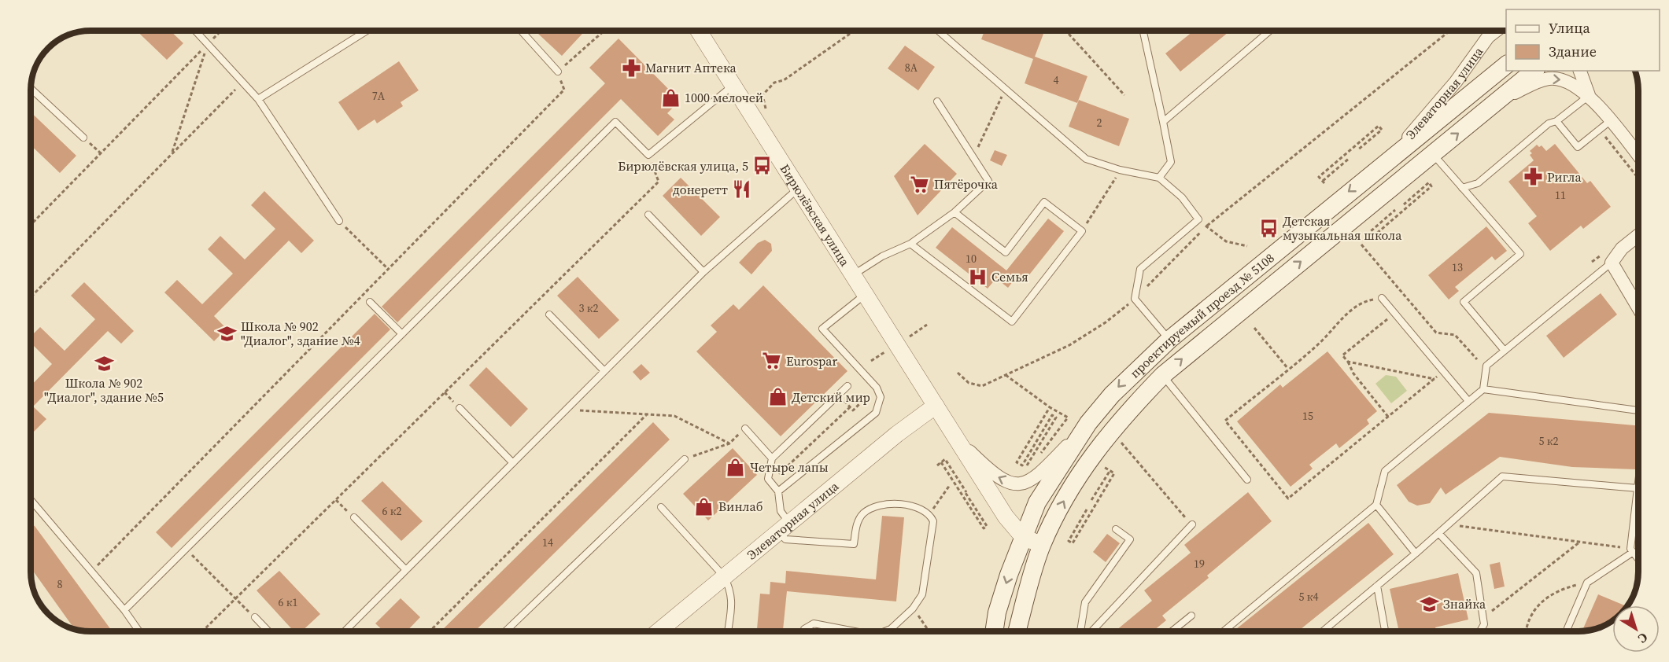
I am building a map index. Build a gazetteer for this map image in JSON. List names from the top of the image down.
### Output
{
  "streets": {
    "main road": ["проектируемый проезд № 5108"],
    "street": ["Элеваторная улица", "Бирюлёвская улица"]
  },
  "crossings": [
    ["Элеваторная улица", "Бирюлёвская улица"],
    ["Элеваторная улица", "проектируемый проезд № 5108"],
    ["Бирюлёвская улица", "проектируемый проезд № 5108"]
  ],
  "places": {
    "pharmacy": ["Магнит Аптека", "Ригла"],
    "shop": [
      "1000 мелочей",
      "Детский мир",
      "Четыре лапы",
      "Винлаб"
    ],
    "bus stop": ["Бирюлёвская улица, 5", "Детская музыкальная школа"],
    "supermarket": ["Пятёрочка", "Eurospar"],
    "restaurant": ["донеретт"],
    "hospital": ["Семья"],
    "school or university": ["Школа № 902 \"Диалог\", здание №4", "Школа № 902 \"Диалог\", здание №5", "Знайка"]
  },
  "house_numbers": [
    "8А",
    "4",
    "7А",
    "2",
    "11",
    "10",
    "13",
    "3 к2",
    "15",
    "5 к2",
    "6 к2",
    "14",
    "19",
    "8",
    "5 к4",
    "6 к1"
  ],
  "legend": ["Улица", "Здание"],
  "north": "bottom right"
}
